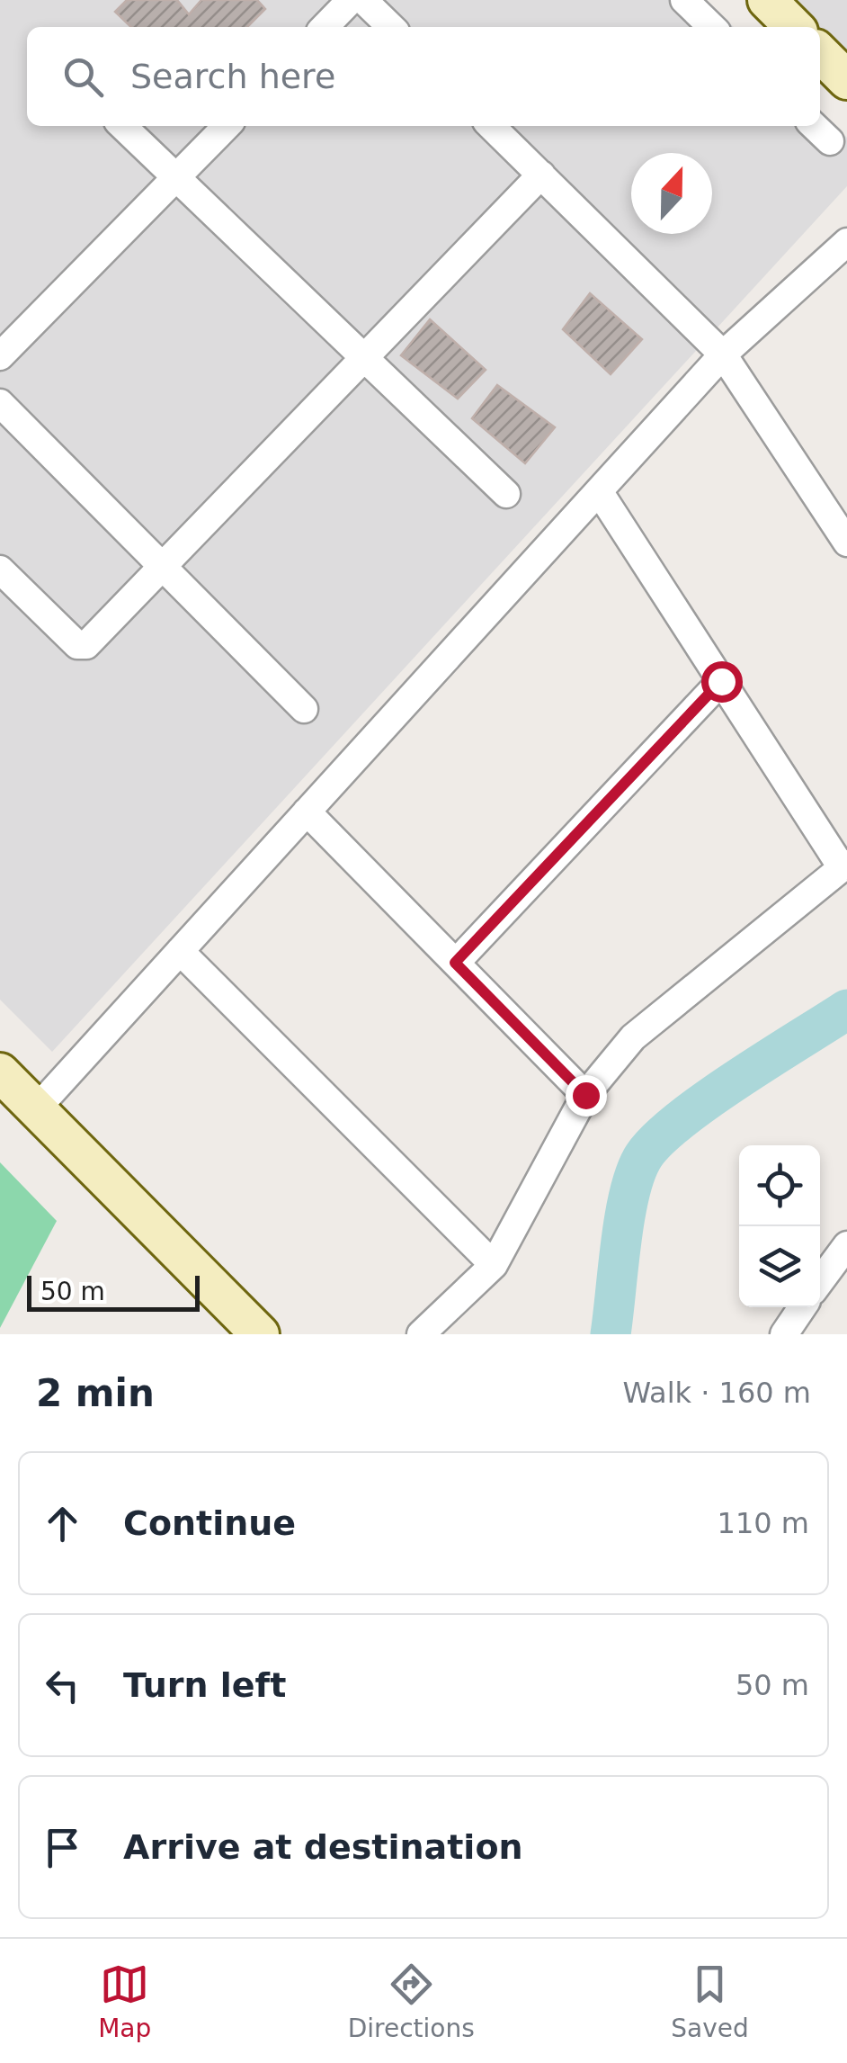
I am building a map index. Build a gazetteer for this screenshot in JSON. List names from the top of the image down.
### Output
{
  "scale_bar": "50 m",
  "north": "top",
  "page": {
    "search": "Search here",
    "scale": "50 m",
    "heading": ["2 min", "Walk · 160 m"],
    "list": [
      ["Continue", "110 m"],
      ["Turn left", "50 m"],
      "Arrive at destination"
    ],
    "nav": ["Map", "Directions", "Saved"]
  }
}
